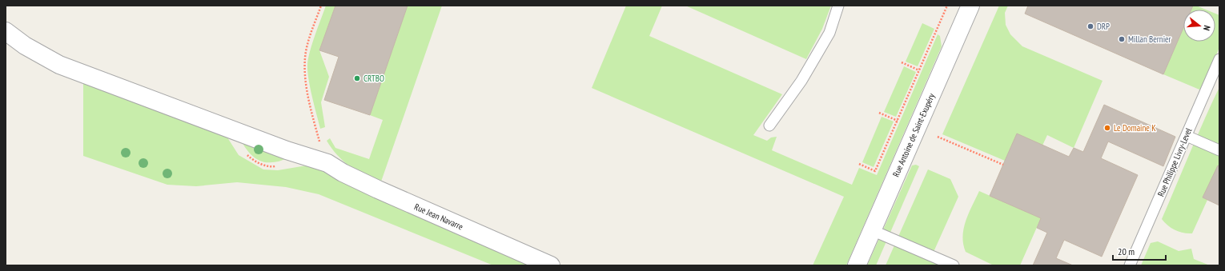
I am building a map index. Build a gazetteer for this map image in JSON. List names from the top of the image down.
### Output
{
  "streets": {
    "street": ["Rue Antoine de Saint-Exupéry", "Rue Jean Navarre"],
    "lane": ["Rue Philippe Livry-Level"]
  },
  "places": [
    "DRP",
    "Millan Bernier",
    "CRTBO",
    "Le Domaine K"
  ],
  "scale_bar": "20 m",
  "north": "right"
}
